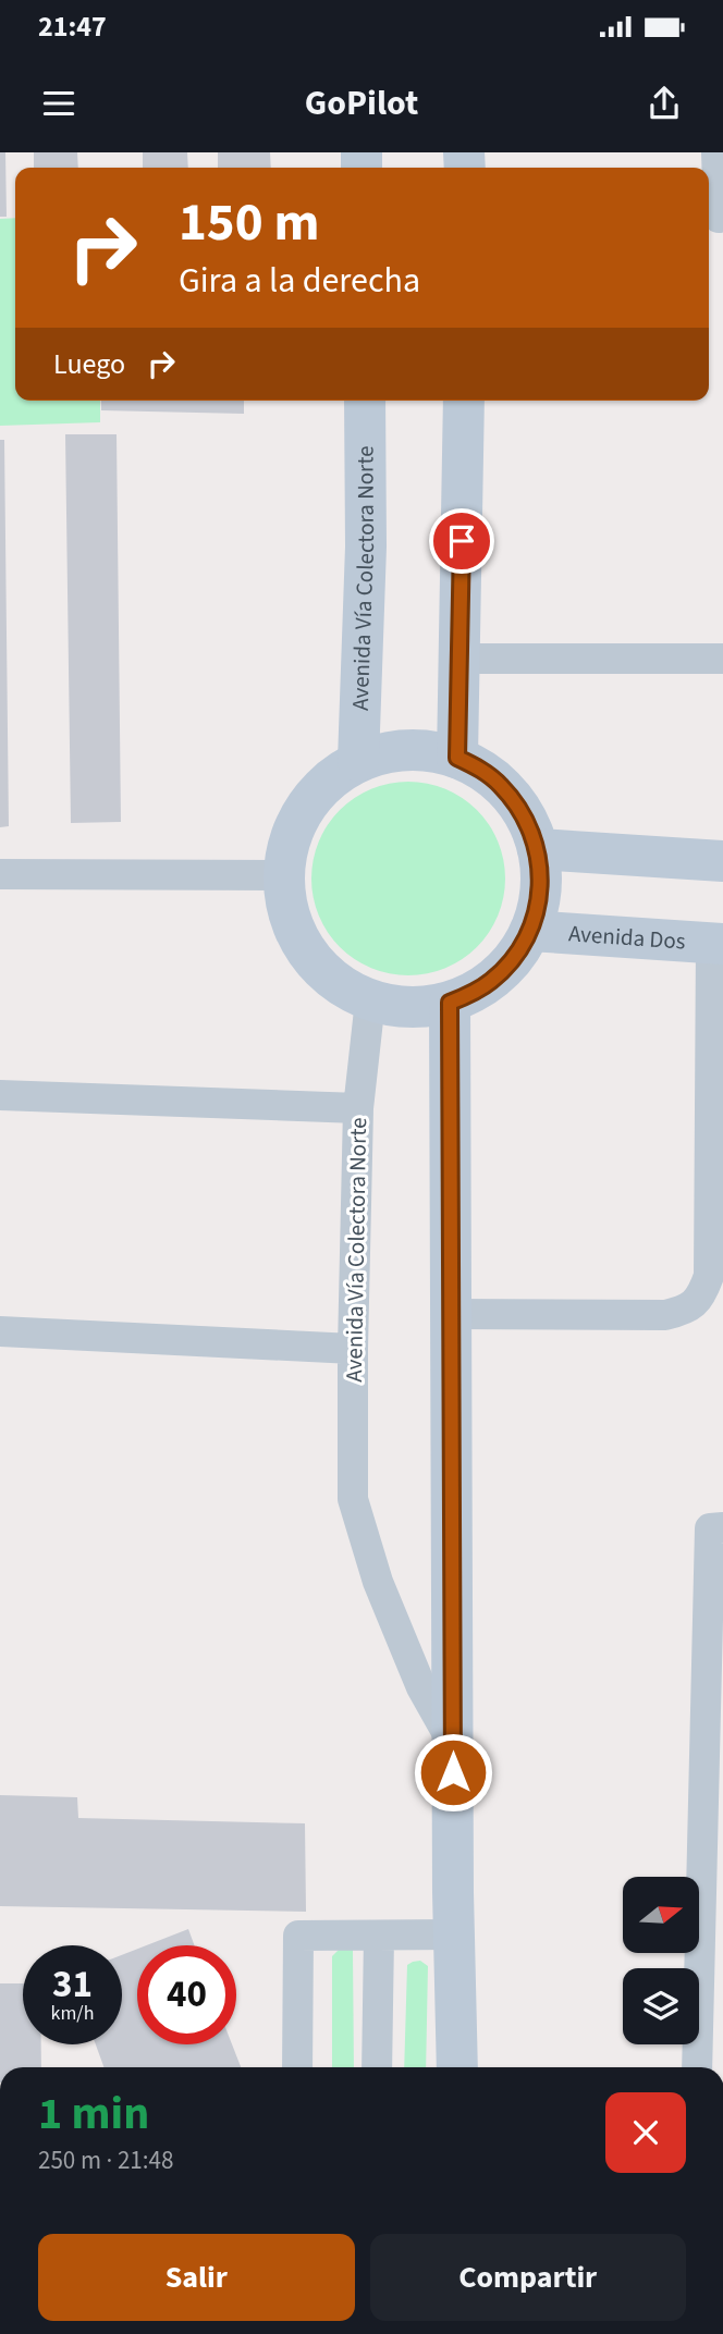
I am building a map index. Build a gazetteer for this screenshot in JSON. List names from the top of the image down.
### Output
{
  "streets": {
    "street": ["Avenida Vía Colectora Norte", "Avenida Dos"]
  },
  "crossings": [
    ["Avenida Vía Colectora Norte", "Avenida Dos"]
  ],
  "north": "right",
  "page": {
    "status": "21:47",
    "header": "GoPilot",
    "turn": ["150 m", "Gira a la derecha"],
    "then": "Luego",
    "speed": "31 km/h",
    "limit": "40",
    "heading": ["1 min", "250 m · 21:48"],
    "buttons": ["Salir", "Compartir"]
  }
}
